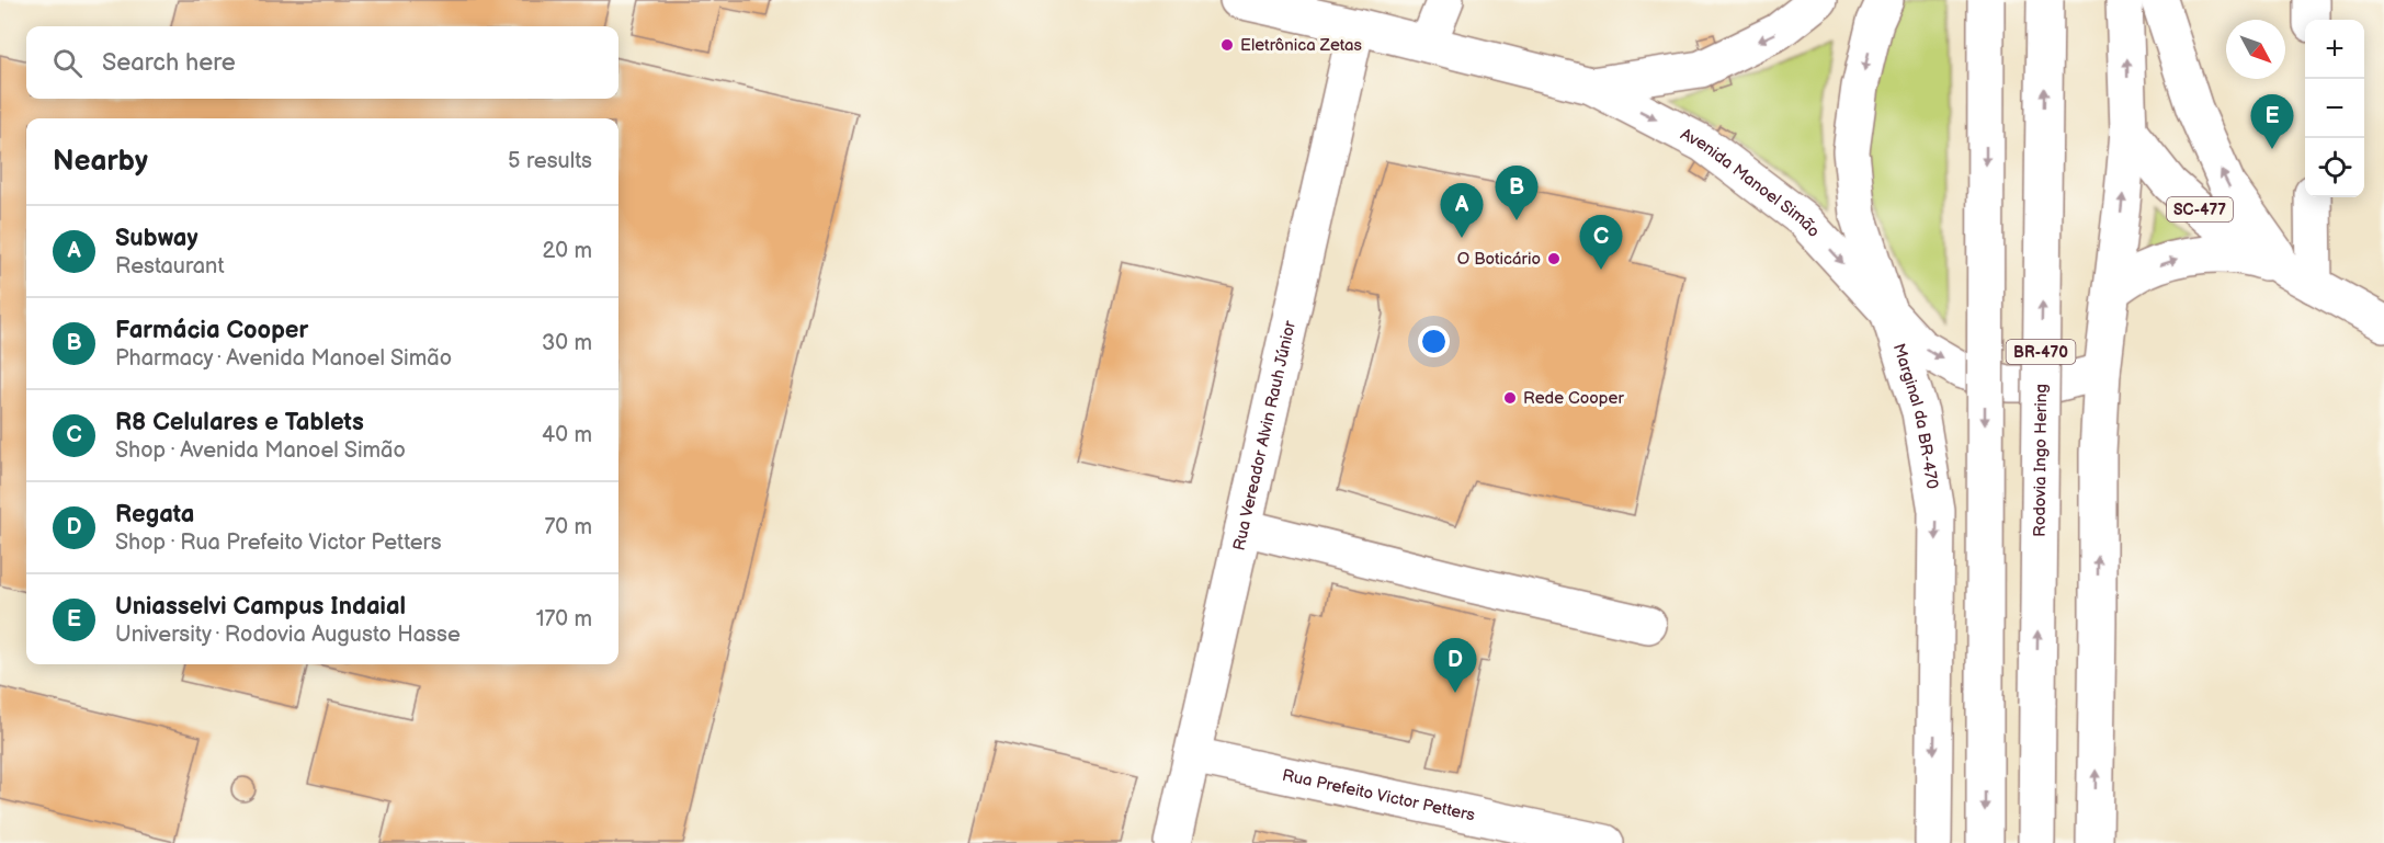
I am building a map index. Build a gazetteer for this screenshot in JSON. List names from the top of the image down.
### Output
{
  "streets": {
    "main road": [
      "Avenida Manoel Simão",
      "SC-477",
      "BR-470",
      "Marginal da BR-470",
      "Rua Vereador Alvin Rauh Júnior",
      "Rodovia Ingo Hering",
      "Rua Prefeito Victor Petters"
    ]
  },
  "crossings": [
    ["Avenida Manoel Simão", "Marginal da BR-470"],
    ["Avenida Manoel Simão", "Rua Vereador Alvin Rauh Júnior"],
    ["Rua Vereador Alvin Rauh Júnior", "Rua Prefeito Victor Petters"]
  ],
  "places": ["Eletrônica Zetas", "O Boticário", "Rede Cooper"],
  "north": "bottom right",
  "page": {
    "map_buttons": ["+", "−"],
    "search": "Search here",
    "pins": [
      "E",
      "B",
      "A",
      "C",
      "D"
    ],
    "heading": ["Nearby", "5 results"],
    "list": [
      {
        "mark": "A",
        "name": "Subway",
        "note": "Restaurant",
        "value": "20 m"
      },
      {
        "mark": "B",
        "name": "Farmácia Cooper",
        "note": "Pharmacy · Avenida Manoel Simão",
        "value": "30 m"
      },
      {
        "mark": "C",
        "name": "R8 Celulares e Tablets",
        "note": "Shop · Avenida Manoel Simão",
        "value": "40 m"
      },
      {
        "mark": "D",
        "name": "Regata",
        "note": "Shop · Rua Prefeito Victor Petters",
        "value": "70 m"
      },
      {
        "mark": "E",
        "name": "Uniasselvi Campus Indaial",
        "note": "University · Rodovia Augusto Hasse",
        "value": "170 m"
      }
    ]
  }
}
